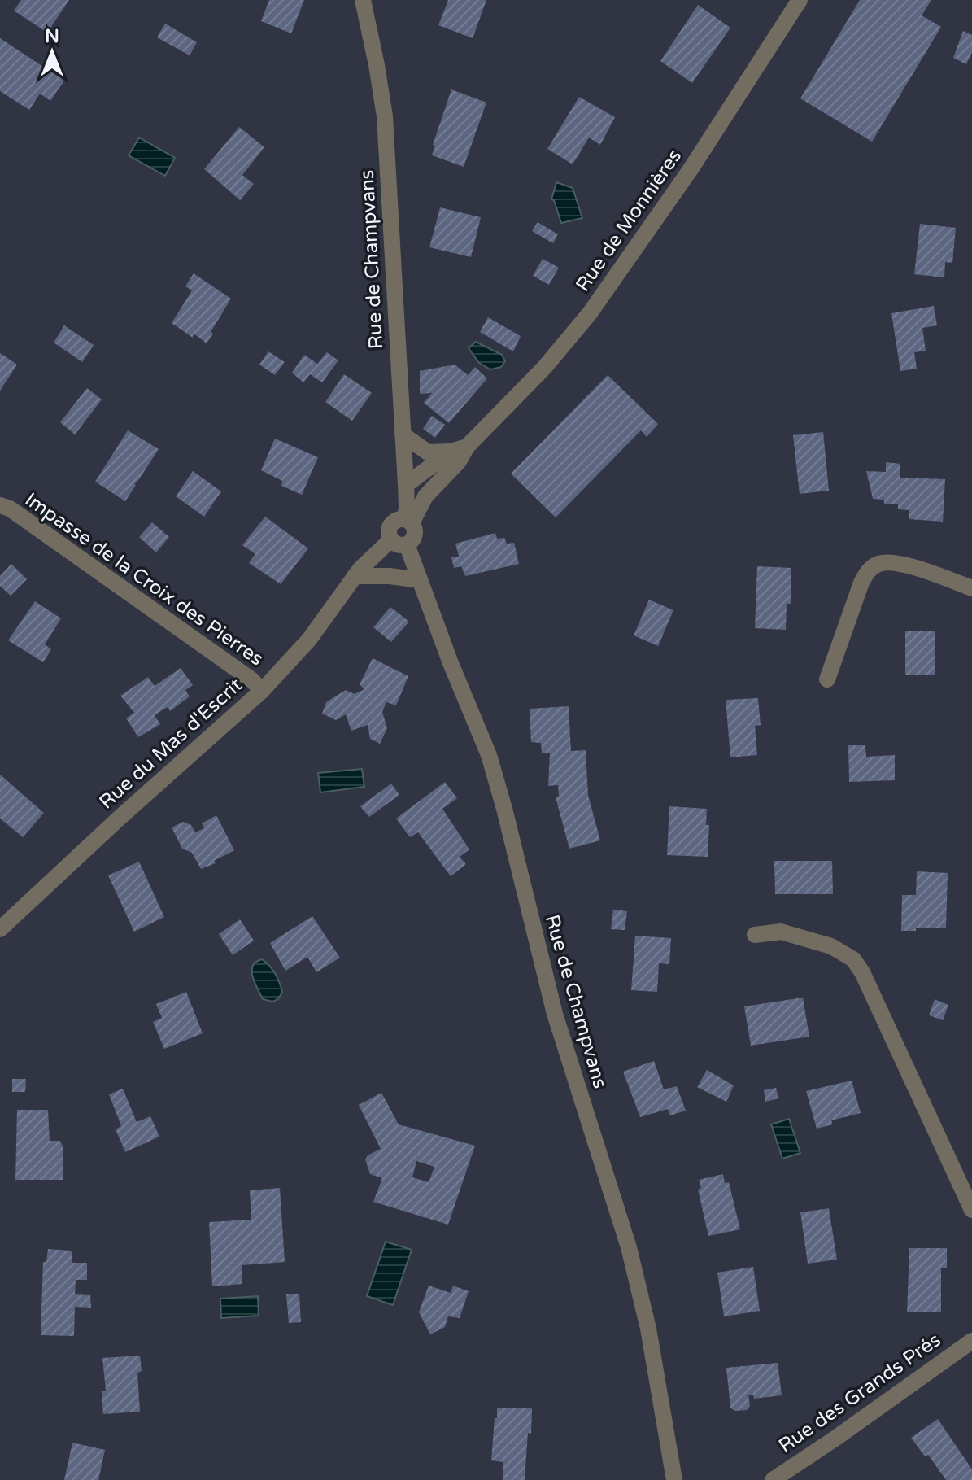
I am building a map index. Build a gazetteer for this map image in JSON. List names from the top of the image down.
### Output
{
  "streets": {
    "street": [
      "Rue de Monnières",
      "Rue de Champvans",
      "Impasse de la Croix des Pierres",
      "Rue du Mas d'Escrit",
      "Rue des Grands Prés"
    ]
  },
  "crossings": [
    ["Rue de Monnières", "Rue de Champvans"],
    ["Rue de Champvans", "Rue du Mas d'Escrit"],
    ["Impasse de la Croix des Pierres", "Rue du Mas d'Escrit"]
  ],
  "north": "top"
}
